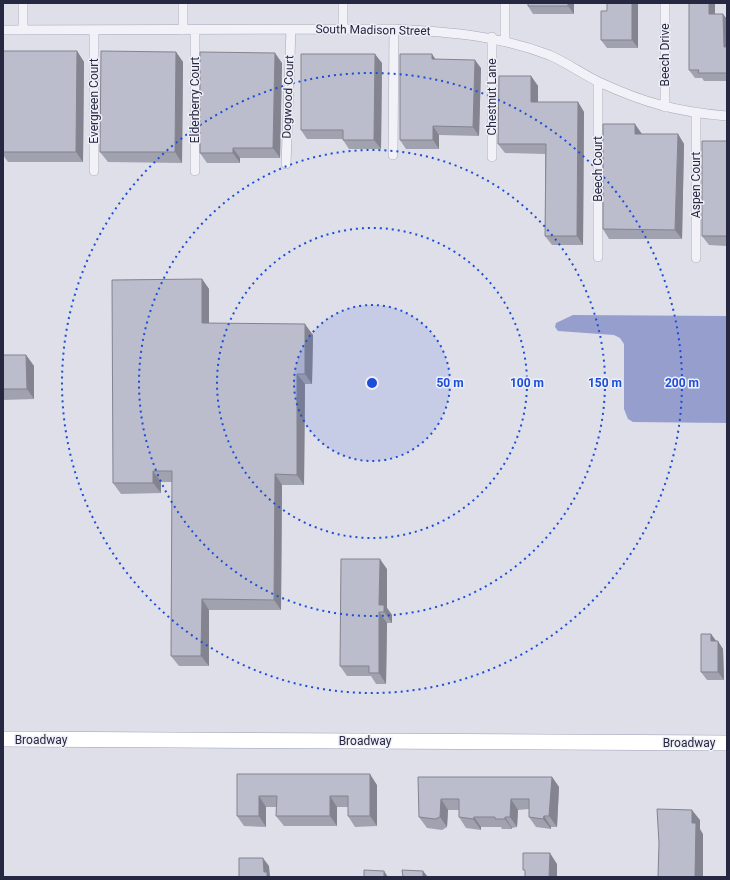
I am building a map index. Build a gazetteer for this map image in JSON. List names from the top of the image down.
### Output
{
  "streets": {
    "main road": ["Broadway"],
    "street": [
      "South Madison Street",
      "Beech Drive",
      "Dogwood Court",
      "Chestnut Lane",
      "Elderberry Court",
      "Evergreen Court",
      "Beech Court",
      "Aspen Court"
    ]
  },
  "crossings": [
    ["South Madison Street", "Beech Drive"],
    ["South Madison Street", "Dogwood Court"],
    ["South Madison Street", "Chestnut Lane"],
    ["South Madison Street", "Elderberry Court"],
    ["South Madison Street", "Evergreen Court"],
    ["South Madison Street", "Beech Court"],
    ["South Madison Street", "Aspen Court"]
  ],
  "rings": [
    "50 m",
    "100 m",
    "150 m",
    "200 m"
  ]
}
